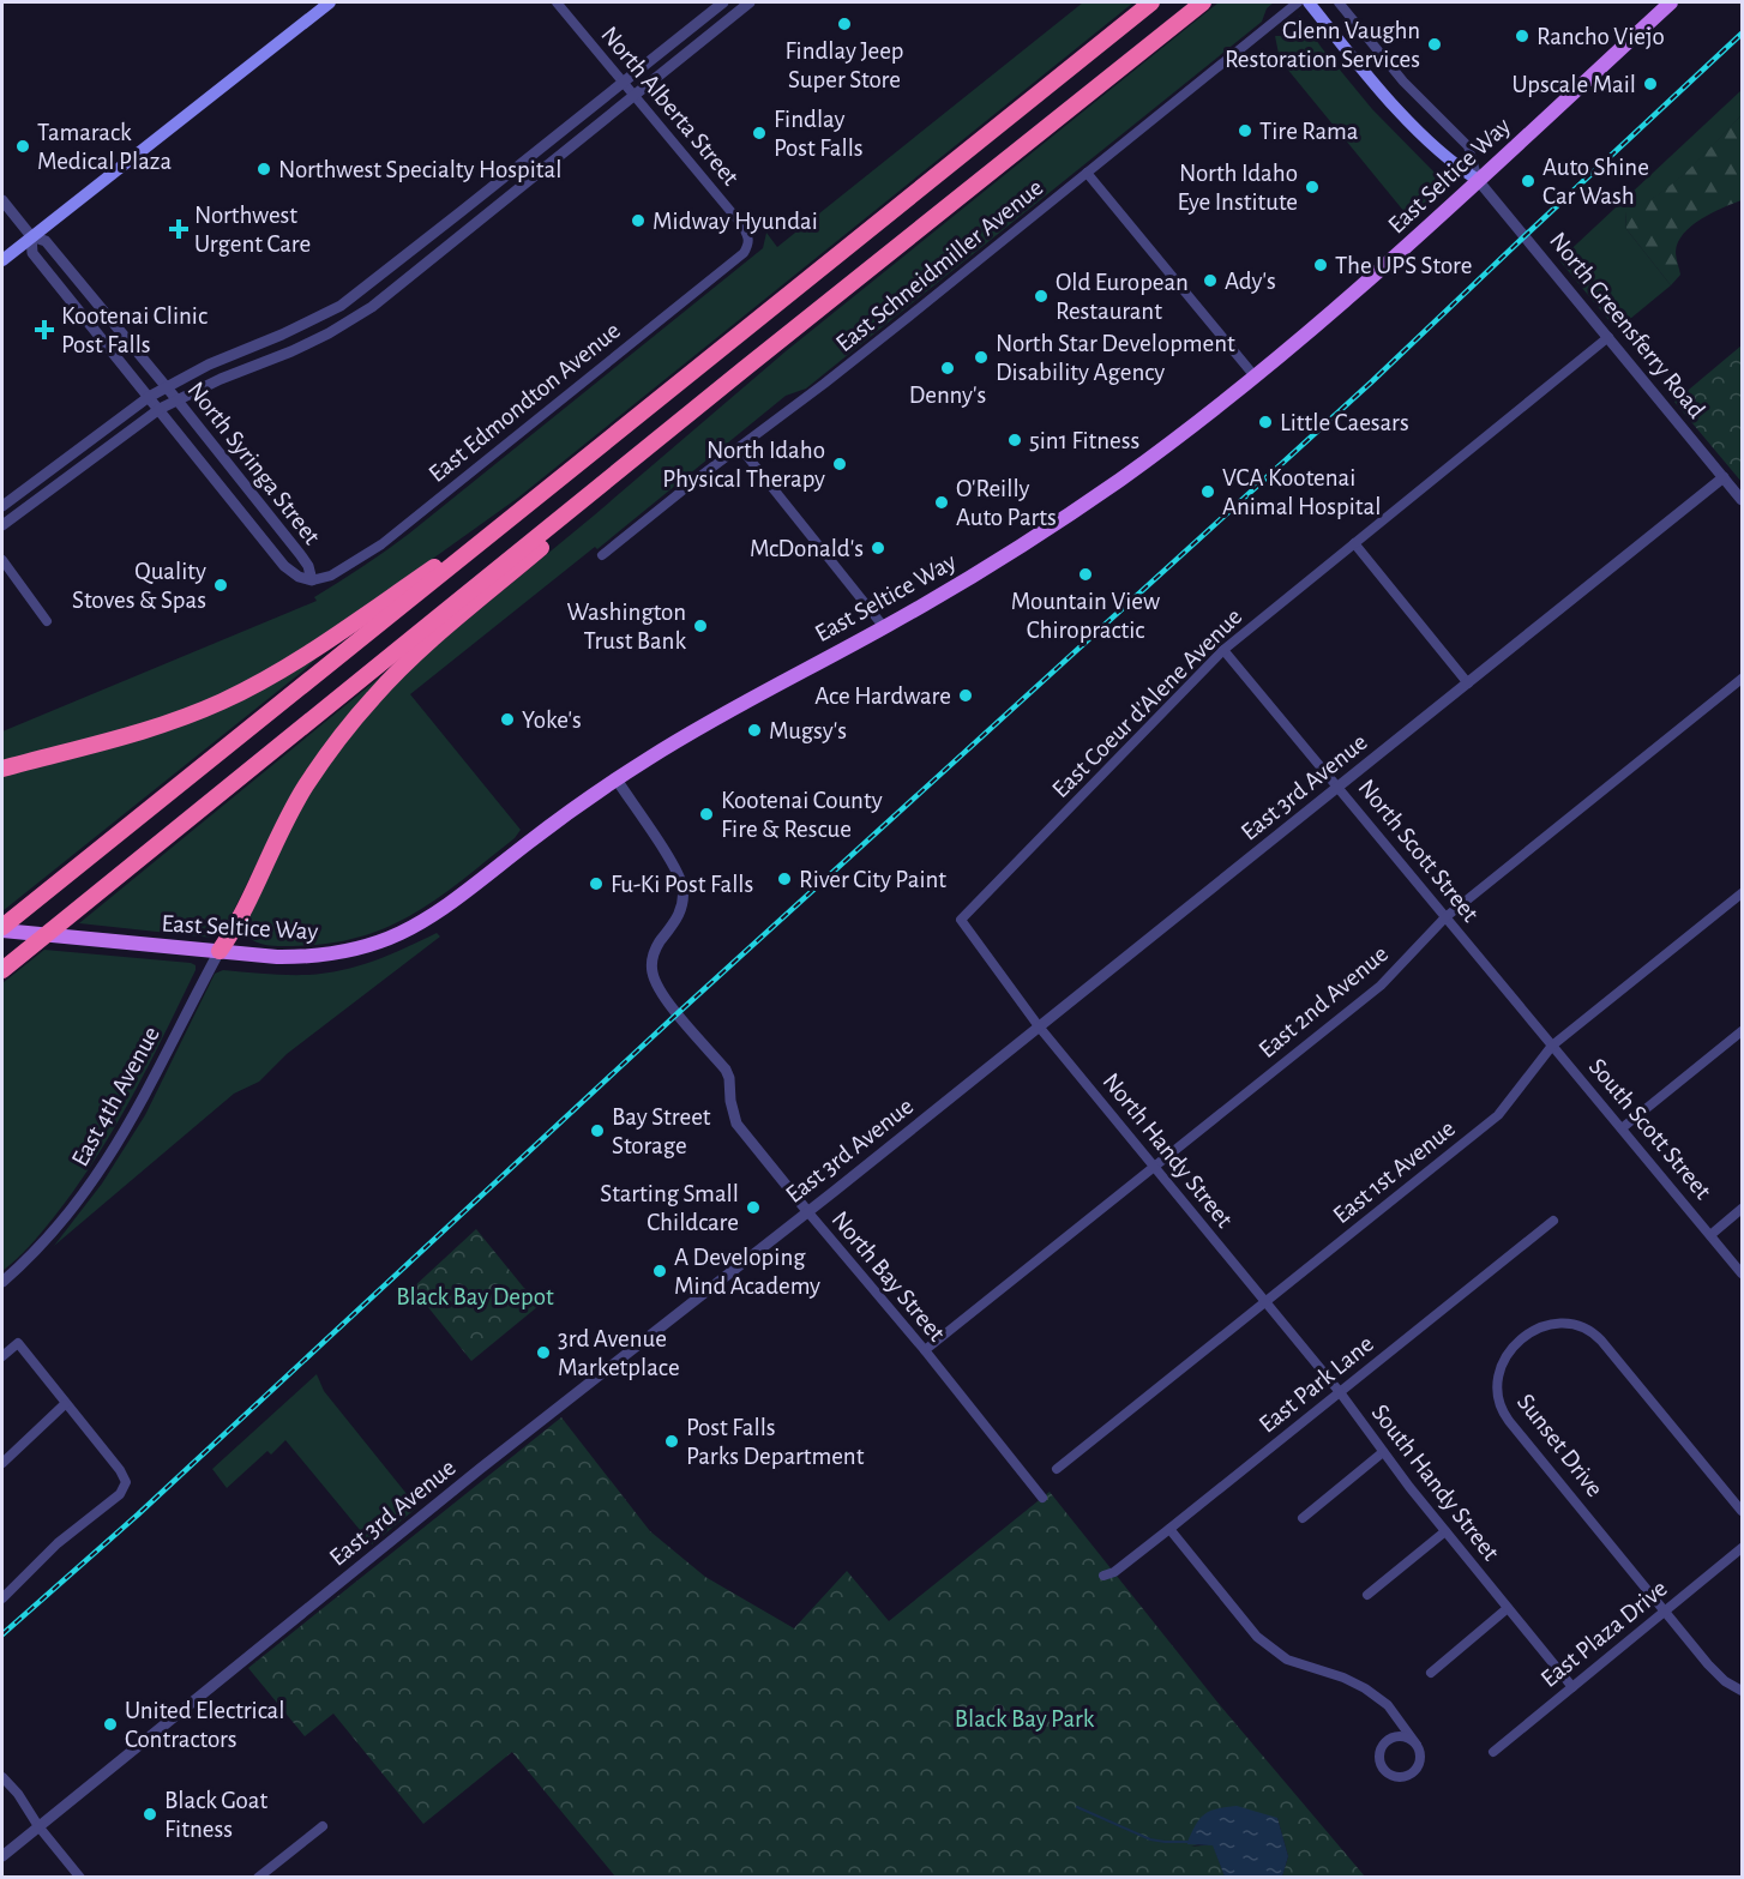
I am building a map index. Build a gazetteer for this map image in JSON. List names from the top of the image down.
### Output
{
  "streets": {
    "main road": ["East Seltice Way", "North Greensferry Road"],
    "street": [
      "North Alberta Street",
      "East Schneidmiller Avenue",
      "East Edmondton Avenue",
      "North Syringa Street",
      "East Coeur d'Alene Avenue",
      "East 3rd Avenue",
      "North Scott Street",
      "East 2nd Avenue",
      "East 4th Avenue",
      "South Scott Street",
      "North Handy Street",
      "East 1st Avenue",
      "North Bay Street",
      "East Park Lane",
      "Sunset Drive",
      "South Handy Street",
      "East Plaza Drive"
    ]
  },
  "crossings": [
    ["North Alberta Street", "East Edmondton Avenue"],
    ["East Seltice Way", "North Greensferry Road"],
    ["East Seltice Way", "East 4th Avenue"],
    ["East Seltice Way", "North Bay Street"],
    ["North Greensferry Road", "East Coeur d'Alene Avenue"],
    ["North Greensferry Road", "East 3rd Avenue"],
    ["East Edmondton Avenue", "North Syringa Street"],
    ["East Coeur d'Alene Avenue", "East 3rd Avenue"],
    ["East Coeur d'Alene Avenue", "North Scott Street"],
    ["East Coeur d'Alene Avenue", "North Handy Street"],
    ["East 3rd Avenue", "North Scott Street"],
    ["East 3rd Avenue", "North Handy Street"],
    ["East 3rd Avenue", "North Bay Street"],
    ["North Scott Street", "East 2nd Avenue"],
    ["North Scott Street", "South Scott Street"],
    ["North Scott Street", "East 1st Avenue"],
    ["East 2nd Avenue", "North Handy Street"],
    ["East 2nd Avenue", "North Bay Street"],
    ["South Scott Street", "East 1st Avenue"],
    ["North Handy Street", "East 1st Avenue"],
    ["North Handy Street", "South Handy Street"],
    ["East 1st Avenue", "South Handy Street"],
    ["East Park Lane", "South Handy Street"],
    ["Sunset Drive", "East Plaza Drive"],
    ["South Handy Street", "East Plaza Drive"]
  ],
  "parks": ["Black Bay Depot", "Black Bay Park"],
  "places": {
    "other": [
      "Findlay Jeep Super Store",
      "Rancho Viejo",
      "Glenn Vaughn Restoration Services",
      "Upscale Mail",
      "Tire Rama",
      "Findlay Post Falls",
      "Tamarack Medical Plaza",
      "Northwest Specialty Hospital",
      "Auto Shine Car Wash",
      "North Idaho Eye Institute",
      "Midway Hyundai",
      "The UPS Store",
      "Ady's",
      "Old European Restaurant",
      "North Star Development Disability Agency",
      "Denny's",
      "Little Caesars",
      "5in1 Fitness",
      "North Idaho Physical Therapy",
      "VCA Kootenai Animal Hospital",
      "O'Reilly Auto Parts",
      "McDonald's",
      "Mountain View Chiropractic",
      "Quality Stoves & Spas",
      "Washington Trust Bank",
      "Ace Hardware",
      "Yoke's",
      "Mugsy's",
      "Kootenai County Fire & Rescue",
      "River City Paint",
      "Fu-Ki Post Falls",
      "Bay Street Storage",
      "Starting Small Childcare",
      "A Developing Mind Academy",
      "3rd Avenue Marketplace",
      "Post Falls Parks Department",
      "United Electrical Contractors",
      "Black Goat Fitness"
    ],
    "health": ["Northwest Urgent Care", "Kootenai Clinic Post Falls"]
  }
}
